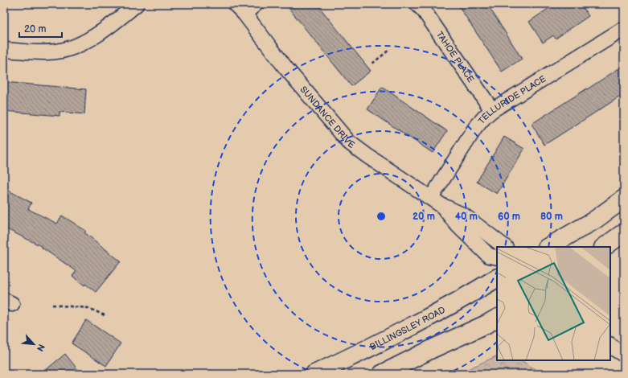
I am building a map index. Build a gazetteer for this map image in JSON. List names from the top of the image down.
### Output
{
  "streets": {
    "main road": ["BILLINGSLEY ROAD"],
    "street": ["TAHOE PLACE", "TELLURIDE PLACE", "SUNDANCE DRIVE"]
  },
  "crossings": [
    ["TAHOE PLACE", "TELLURIDE PLACE"],
    ["TELLURIDE PLACE", "SUNDANCE DRIVE"]
  ],
  "scale_bar": "20 m",
  "north": "bottom right",
  "rings": [
    "20 m",
    "40 m",
    "60 m",
    "80 m"
  ]
}
